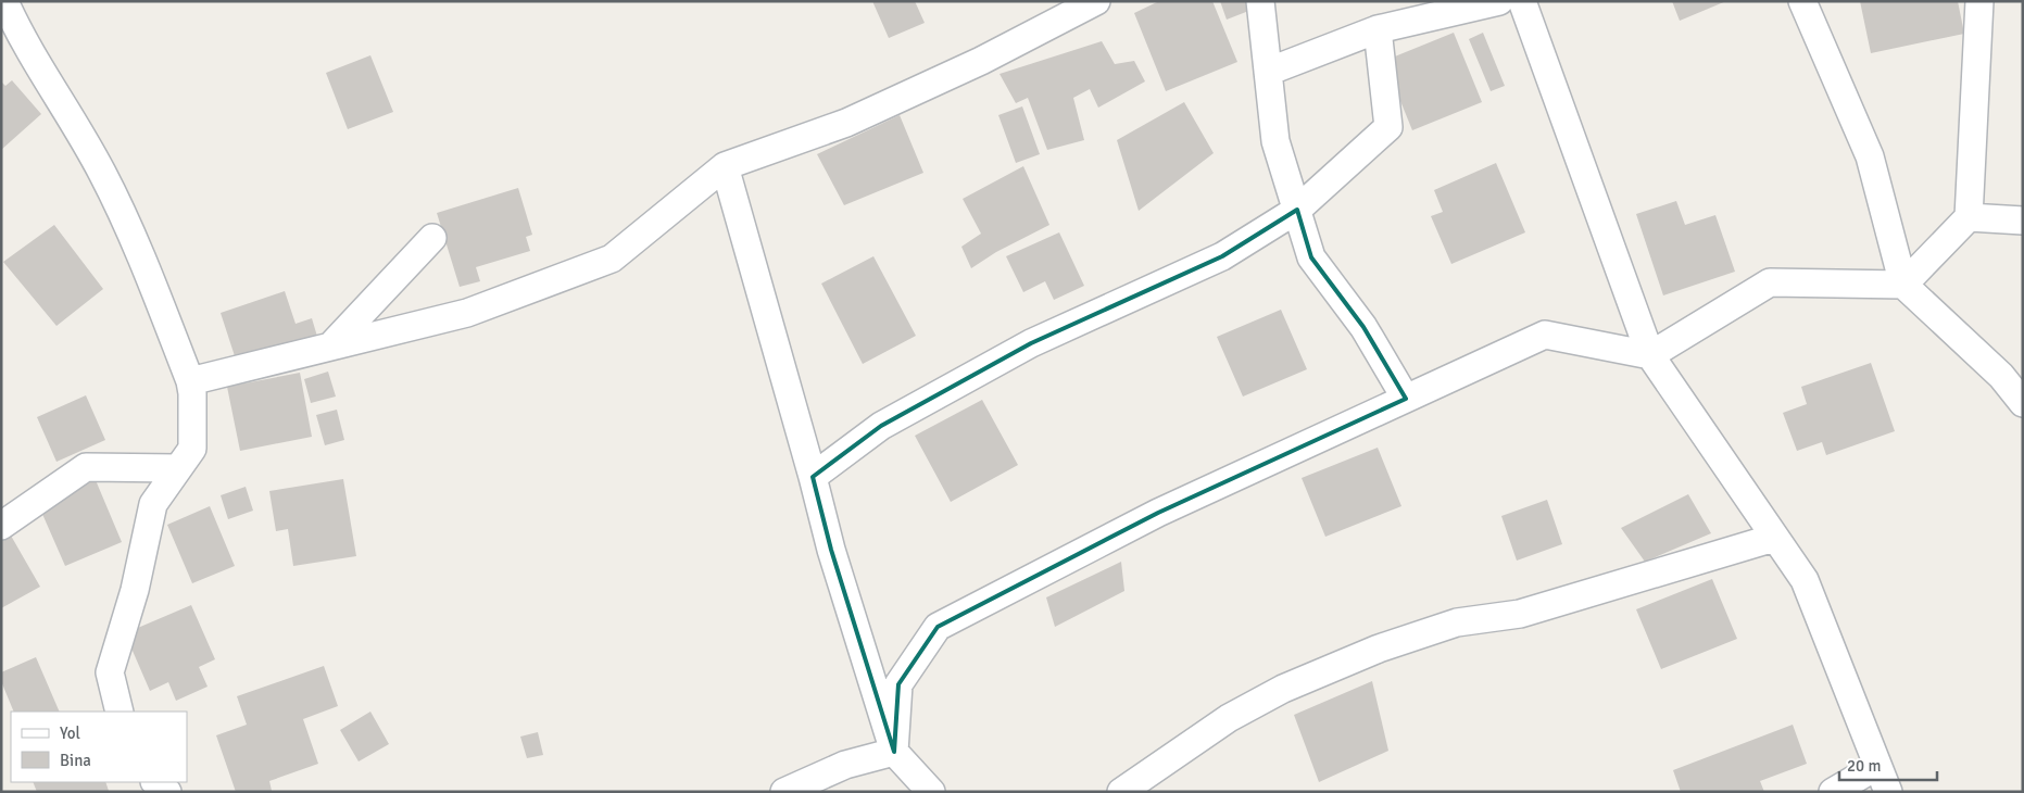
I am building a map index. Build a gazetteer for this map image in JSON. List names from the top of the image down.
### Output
{
  "legend": ["Yol", "Bina"],
  "scale_bar": "20 m"
}
